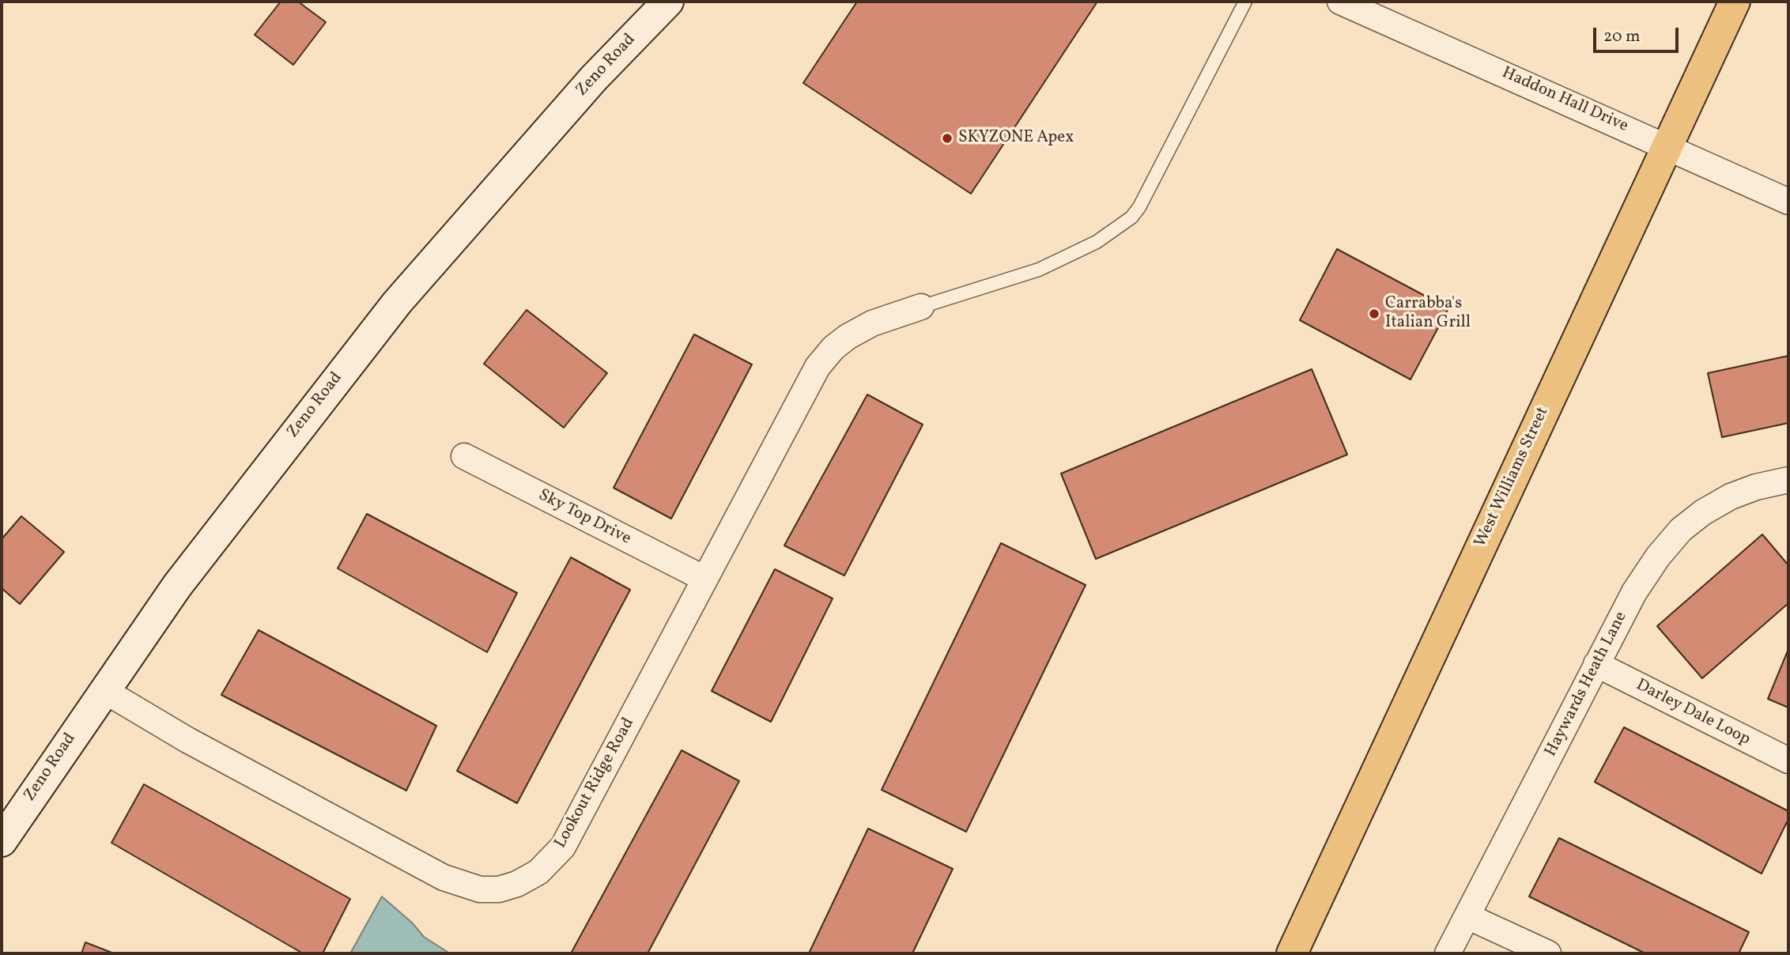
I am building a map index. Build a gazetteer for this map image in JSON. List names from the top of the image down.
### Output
{
  "streets": {
    "main road": ["West Williams Street"],
    "street": [
      "Zeno Road",
      "Haddon Hall Drive",
      "Sky Top Drive",
      "Haywards Heath Lane",
      "Darley Dale Loop",
      "Lookout Ridge Road"
    ]
  },
  "crossings": [
    ["Zeno Road", "Lookout Ridge Road"],
    ["Haddon Hall Drive", "West Williams Street"],
    ["Sky Top Drive", "Lookout Ridge Road"],
    ["Haywards Heath Lane", "Darley Dale Loop"]
  ],
  "places": ["SKYZONE Apex", "Carrabba's Italian Grill"],
  "scale_bar": "20 m"
}
